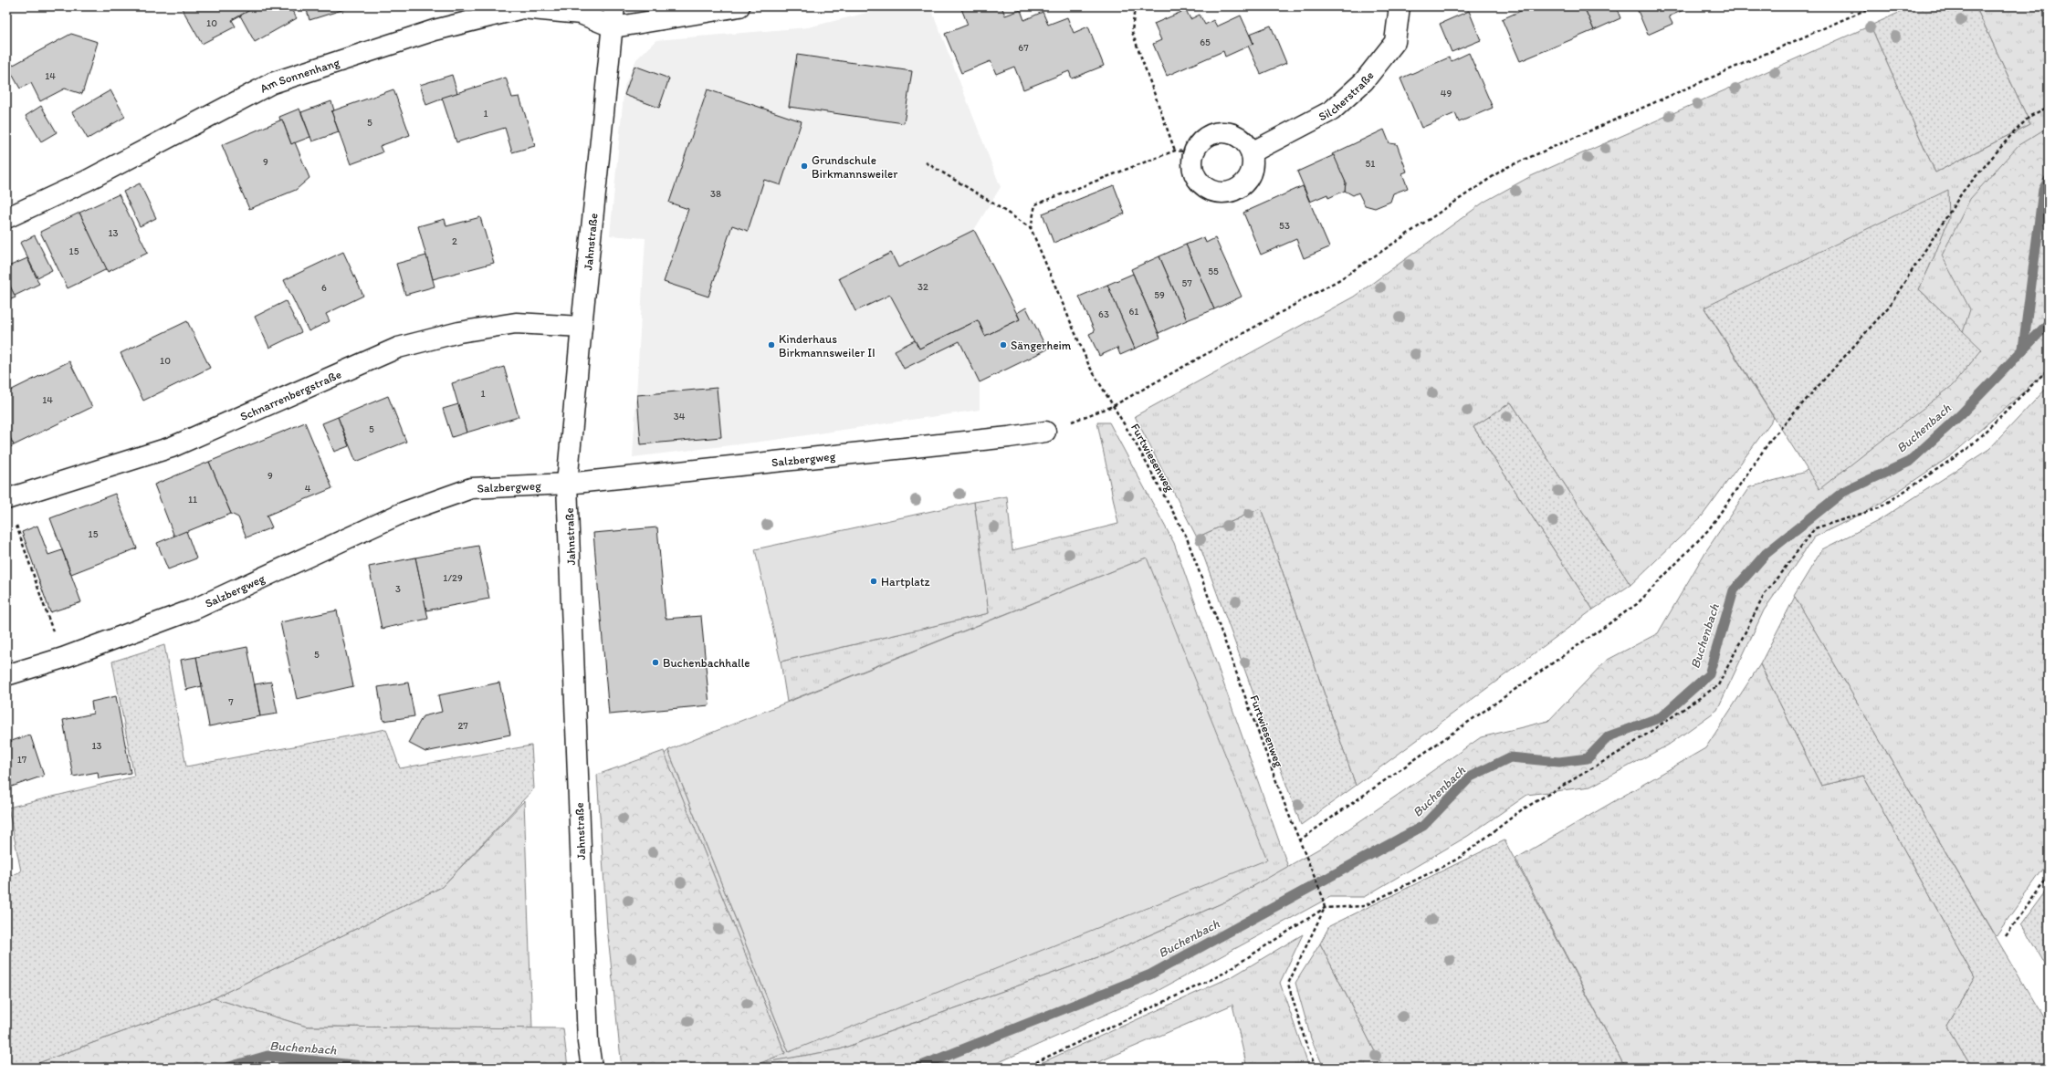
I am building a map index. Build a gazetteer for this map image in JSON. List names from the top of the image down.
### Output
{
  "streets": {
    "street": [
      "Am Sonnenhang",
      "Silcherstraße",
      "Jahnstraße",
      "Schnarrenbergstraße",
      "Salzbergweg"
    ],
    "path": ["Furtwiesenweg"]
  },
  "crossings": [
    ["Am Sonnenhang", "Jahnstraße"],
    ["Jahnstraße", "Schnarrenbergstraße"],
    ["Jahnstraße", "Salzbergweg"]
  ],
  "water": ["Buchenbach"],
  "places": [
    "Grundschule Birkmannsweiler",
    "Kinderhaus Birkmannsweiler II",
    "Sängerheim",
    "Hartplatz",
    "Buchenbachhalle"
  ],
  "house_numbers": [
    "10",
    "65",
    "67",
    "14",
    "49",
    "1",
    "5",
    "9",
    "51",
    "38",
    "53",
    "13",
    "2",
    "15",
    "55",
    "57",
    "32",
    "6",
    "59",
    "61",
    "63",
    "10",
    "1",
    "14",
    "34",
    "5",
    "9",
    "4",
    "11",
    "15",
    "1/29",
    "3",
    "5",
    "7",
    "27",
    "13",
    "17"
  ]
}
